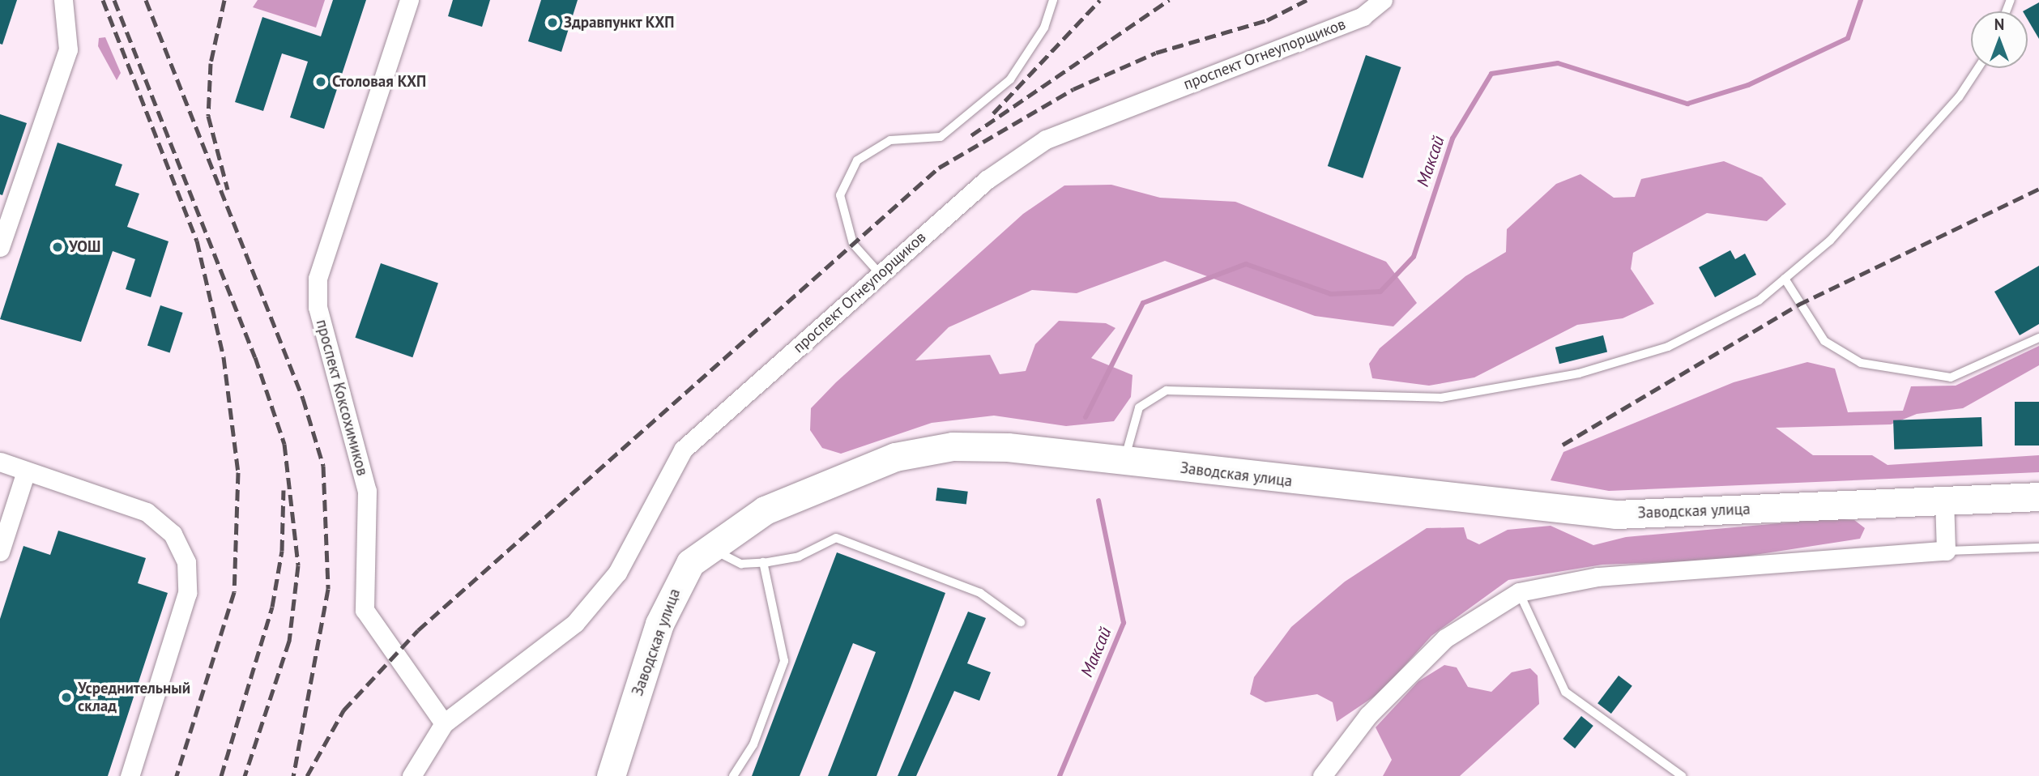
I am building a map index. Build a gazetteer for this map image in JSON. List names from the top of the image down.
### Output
{
  "streets": {
    "main road": ["Заводская улица"],
    "street": ["проспект Огнеупорщиков", "проспект Коксохимиков"]
  },
  "crossings": [
    ["проспект Огнеупорщиков", "проспект Коксохимиков"]
  ],
  "water": ["Максай"],
  "places": [
    "Здравпункт КХП",
    "Столовая КХП",
    "УОШ",
    "Усреднительный склад"
  ],
  "north": "top"
}
